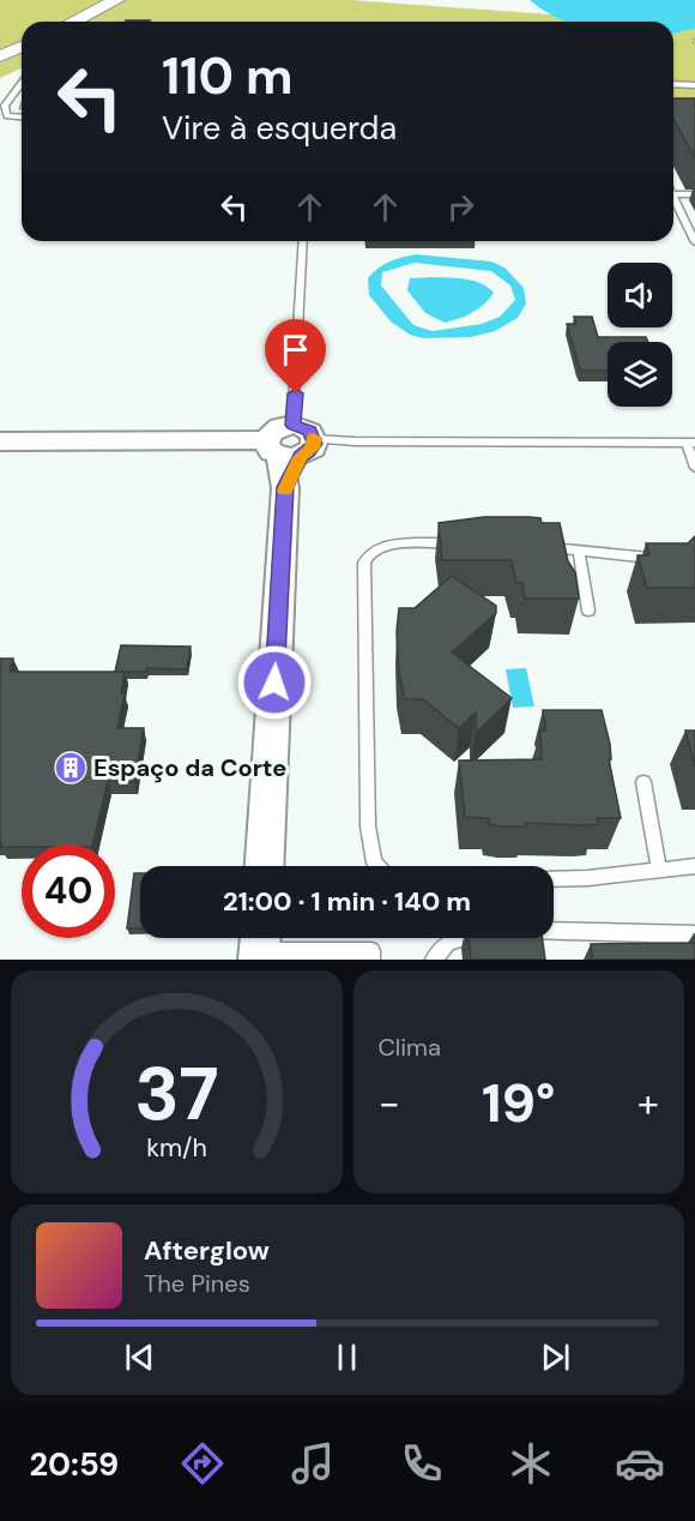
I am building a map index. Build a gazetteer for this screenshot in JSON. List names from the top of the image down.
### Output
{
  "places": {
    "building": ["Espaço da Corte"]
  },
  "page": {
    "turn": ["110 m", "Vire à esquerda"],
    "limit": "40",
    "trip": "21:00 · 1 min · 140 m",
    "tile": "Clima",
    "heat": ["−", "19°", "+"],
    "song": ["Afterglow", "The Pines"],
    "tabs": "20:59",
    "gauge": ["37", "km/h"]
  }
}
